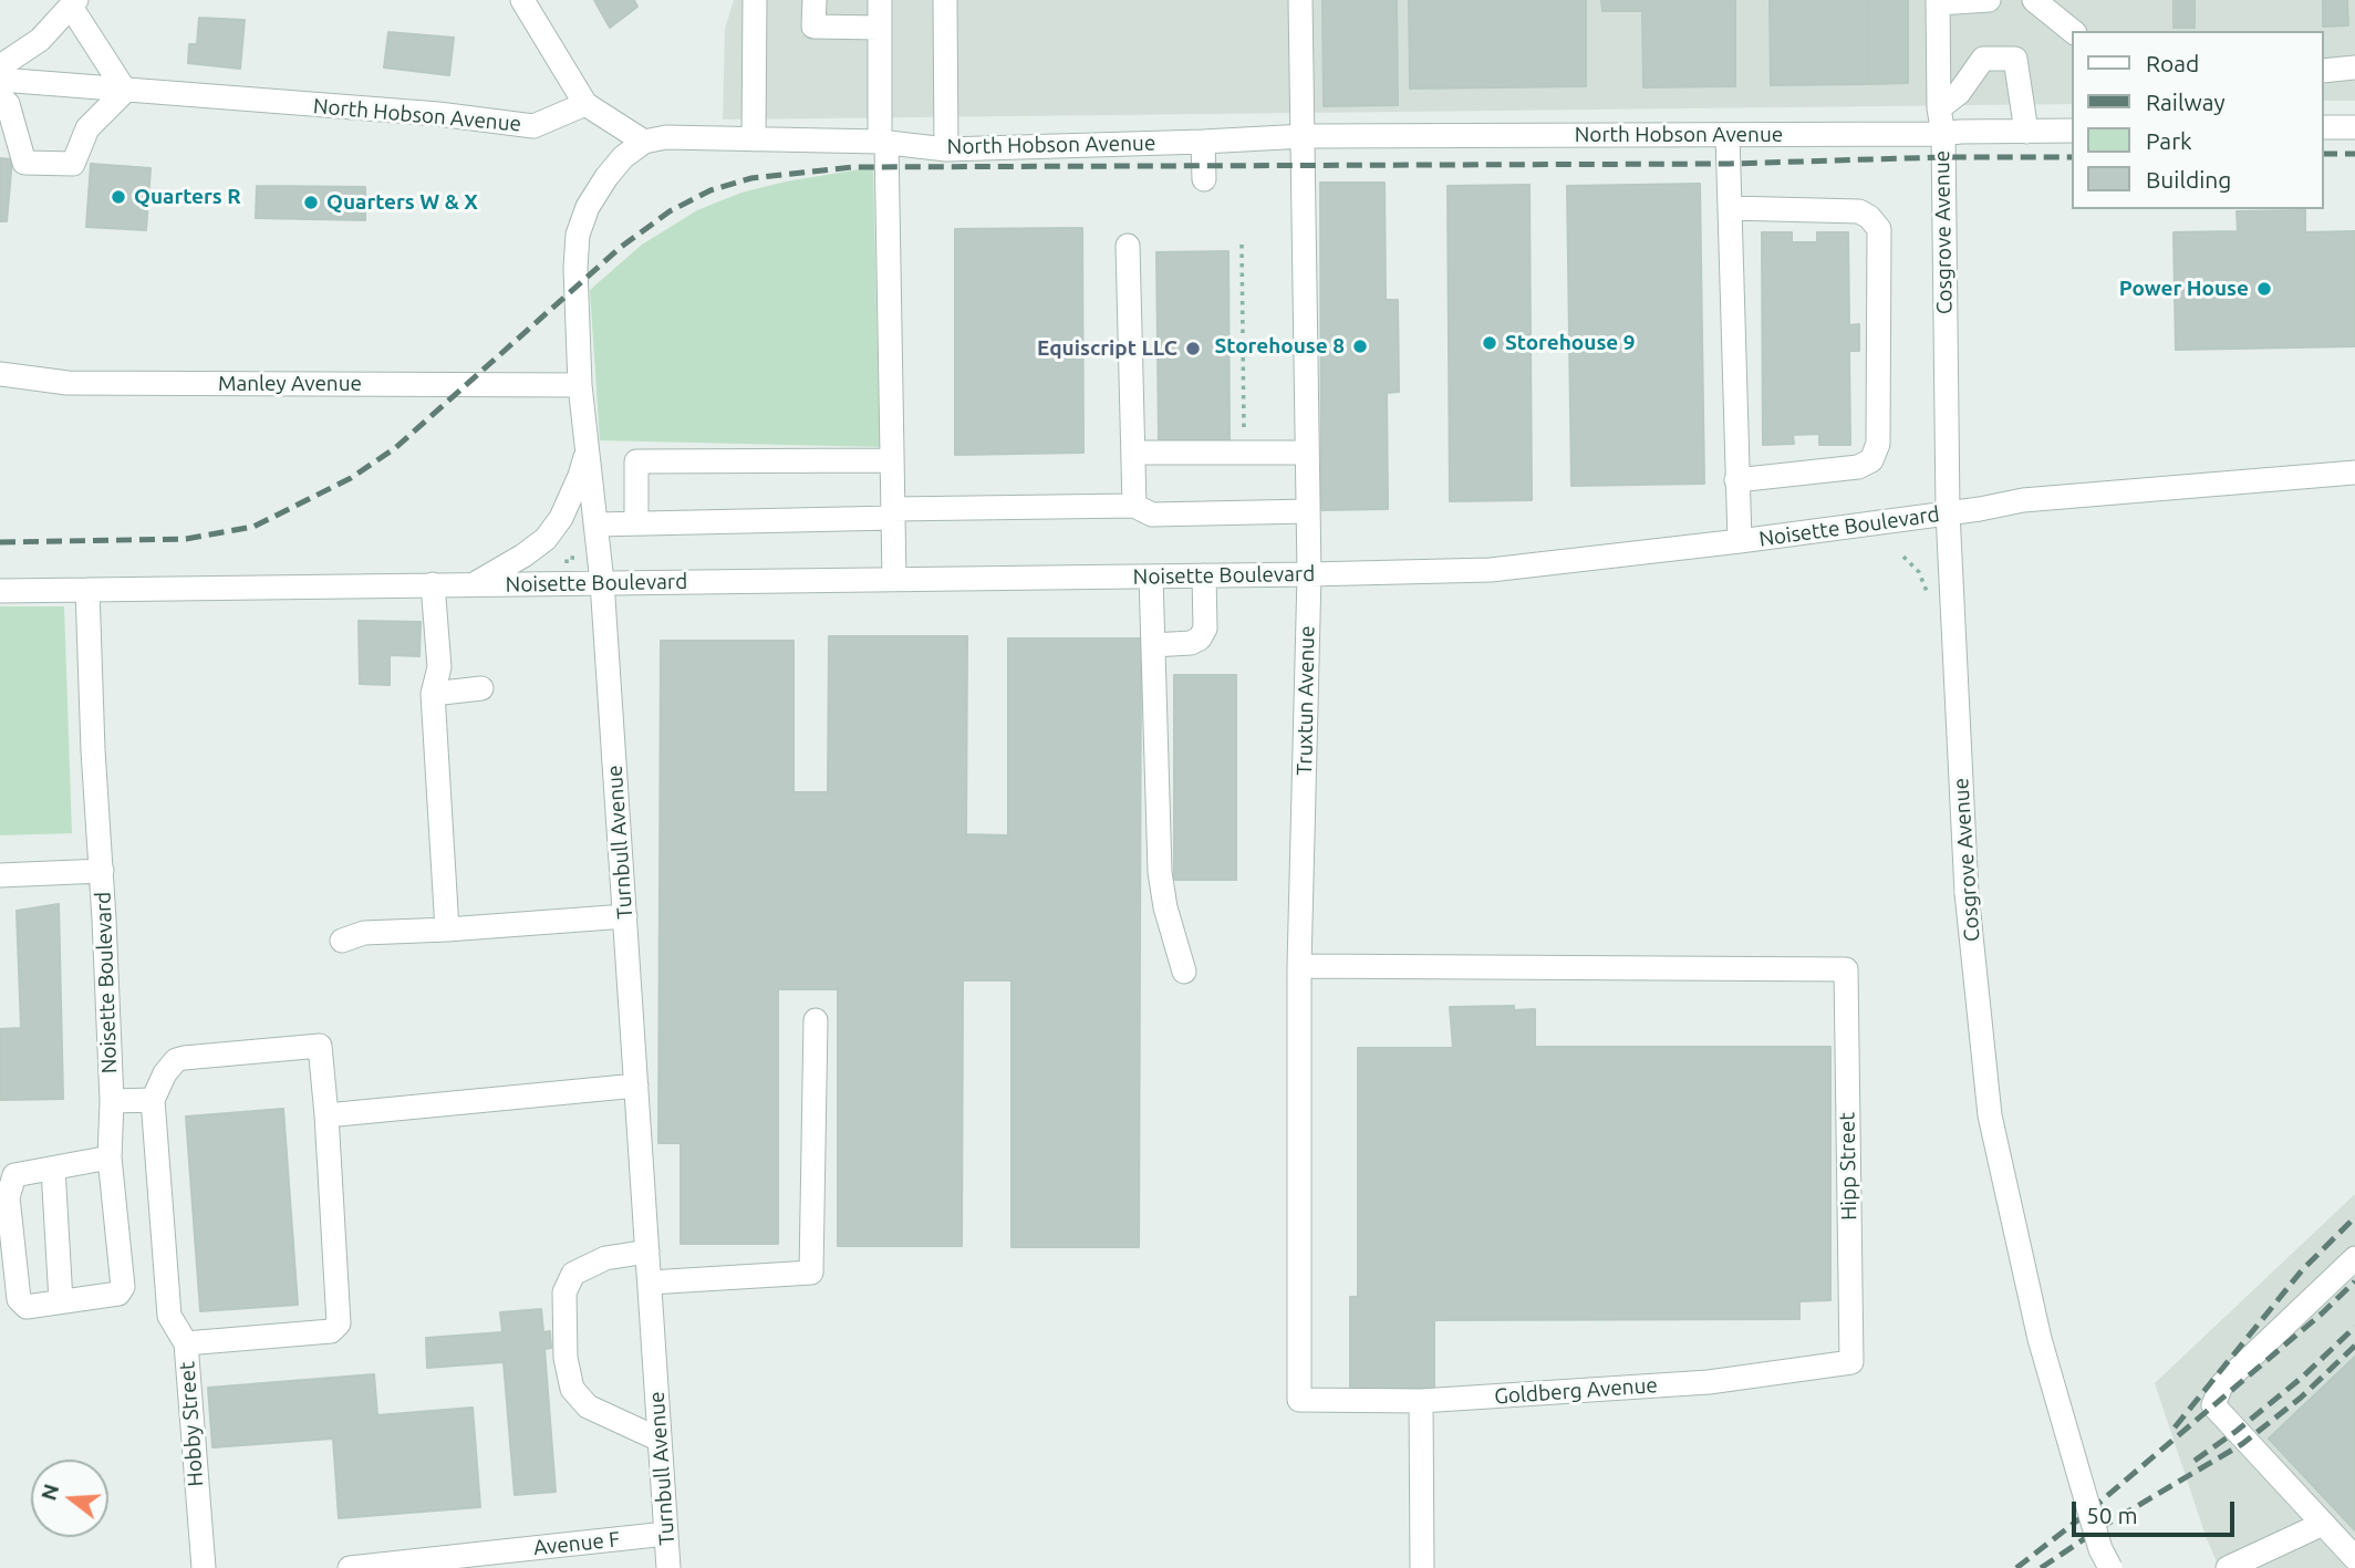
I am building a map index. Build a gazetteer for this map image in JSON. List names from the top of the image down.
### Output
{
  "streets": {
    "street": [
      "North Hobson Avenue",
      "Cosgrove Avenue",
      "Manley Avenue",
      "Noisette Boulevard",
      "Truxtun Avenue",
      "Turnbull Avenue",
      "Hipp Street",
      "Goldberg Avenue",
      "Hobby Street",
      "Avenue F"
    ]
  },
  "crossings": [
    ["North Hobson Avenue", "Cosgrove Avenue"],
    ["North Hobson Avenue", "Truxtun Avenue"],
    ["North Hobson Avenue", "Turnbull Avenue"],
    ["Cosgrove Avenue", "Noisette Boulevard"],
    ["Manley Avenue", "Turnbull Avenue"],
    ["Noisette Boulevard", "Truxtun Avenue"],
    ["Noisette Boulevard", "Turnbull Avenue"],
    ["Noisette Boulevard", "Hobby Street"],
    ["Truxtun Avenue", "Hipp Street"],
    ["Truxtun Avenue", "Goldberg Avenue"],
    ["Turnbull Avenue", "Avenue F"],
    ["Hipp Street", "Goldberg Avenue"]
  ],
  "places": [
    "Quarters R",
    "Quarters W & X",
    "Power House",
    "Storehouse 9",
    "Storehouse 8",
    "Equiscript LLC"
  ],
  "legend": [
    "Road",
    "Railway",
    "Park",
    "Building"
  ],
  "scale_bar": "50 m",
  "north": "left"
}
